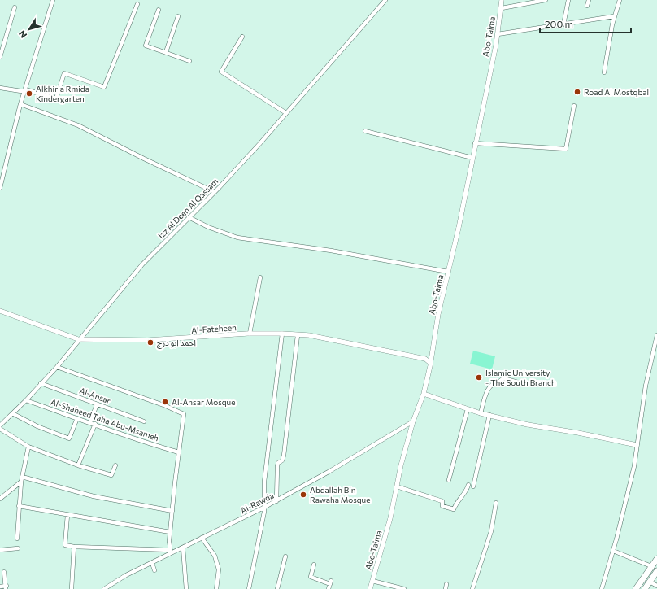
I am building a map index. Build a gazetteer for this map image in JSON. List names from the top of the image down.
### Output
{
  "streets": {
    "street": [
      "Abo-Taima",
      "Izz Al Deen Al Qassam",
      "Al-Fateheen",
      "Al-Ansar",
      "Al-Shaheed Taha Abu-Msameh",
      "Al-Rawda"
    ]
  },
  "crossings": [
    ["Abo-Taima", "Al-Fateheen"],
    ["Abo-Taima", "Al-Rawda"],
    ["Izz Al Deen Al Qassam", "Al-Fateheen"],
    ["Izz Al Deen Al Qassam", "Al-Ansar"],
    ["Izz Al Deen Al Qassam", "Al-Shaheed Taha Abu-Msameh"]
  ],
  "places": [
    "Road Al Mostqbal",
    "Alkhiria Rmida Kindergarten",
    "احمد ابو درج",
    "Islamic University - The South Branch",
    "Al-Ansar Mosque",
    "Abdallah Bin Rawaha Mosque"
  ],
  "scale_bar": "200 m",
  "north": "bottom left"
}
